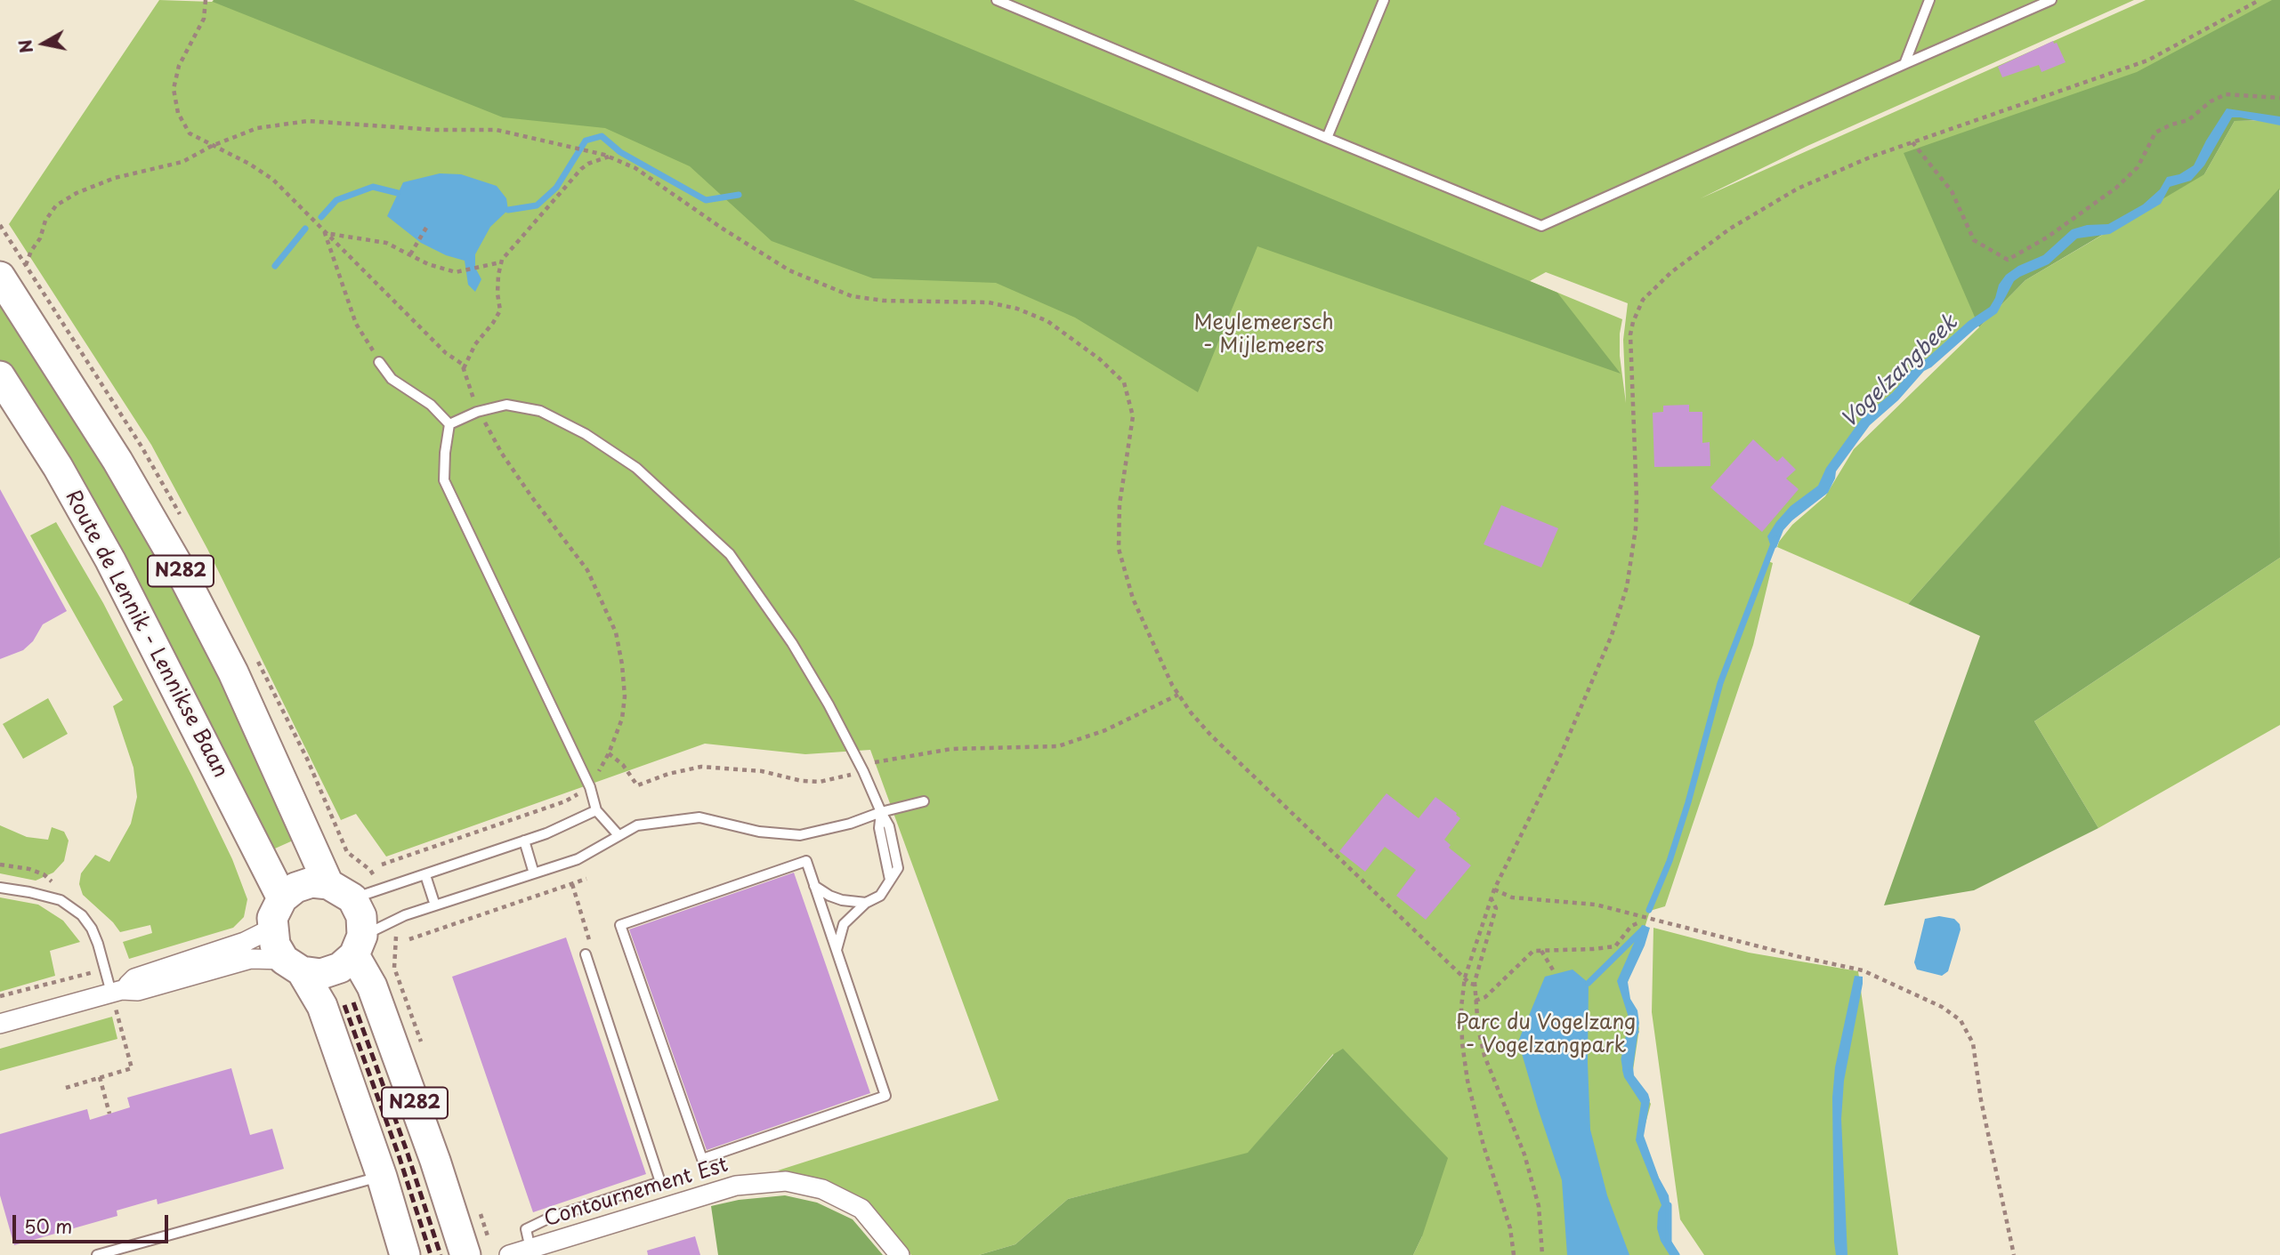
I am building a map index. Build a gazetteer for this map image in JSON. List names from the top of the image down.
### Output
{
  "streets": {
    "main road": ["N282", "Route de Lennik - Lennikse Baan"],
    "street": ["Contournement Est"]
  },
  "crossings": [
    ["N282", "Route de Lennik - Lennikse Baan"]
  ],
  "water": ["Vogelzangbeek"],
  "parks": ["Meylemeersch - Mijlemeers", "Parc du Vogelzang - Vogelzangpark"],
  "scale_bar": "50 m",
  "north": "left"
}
